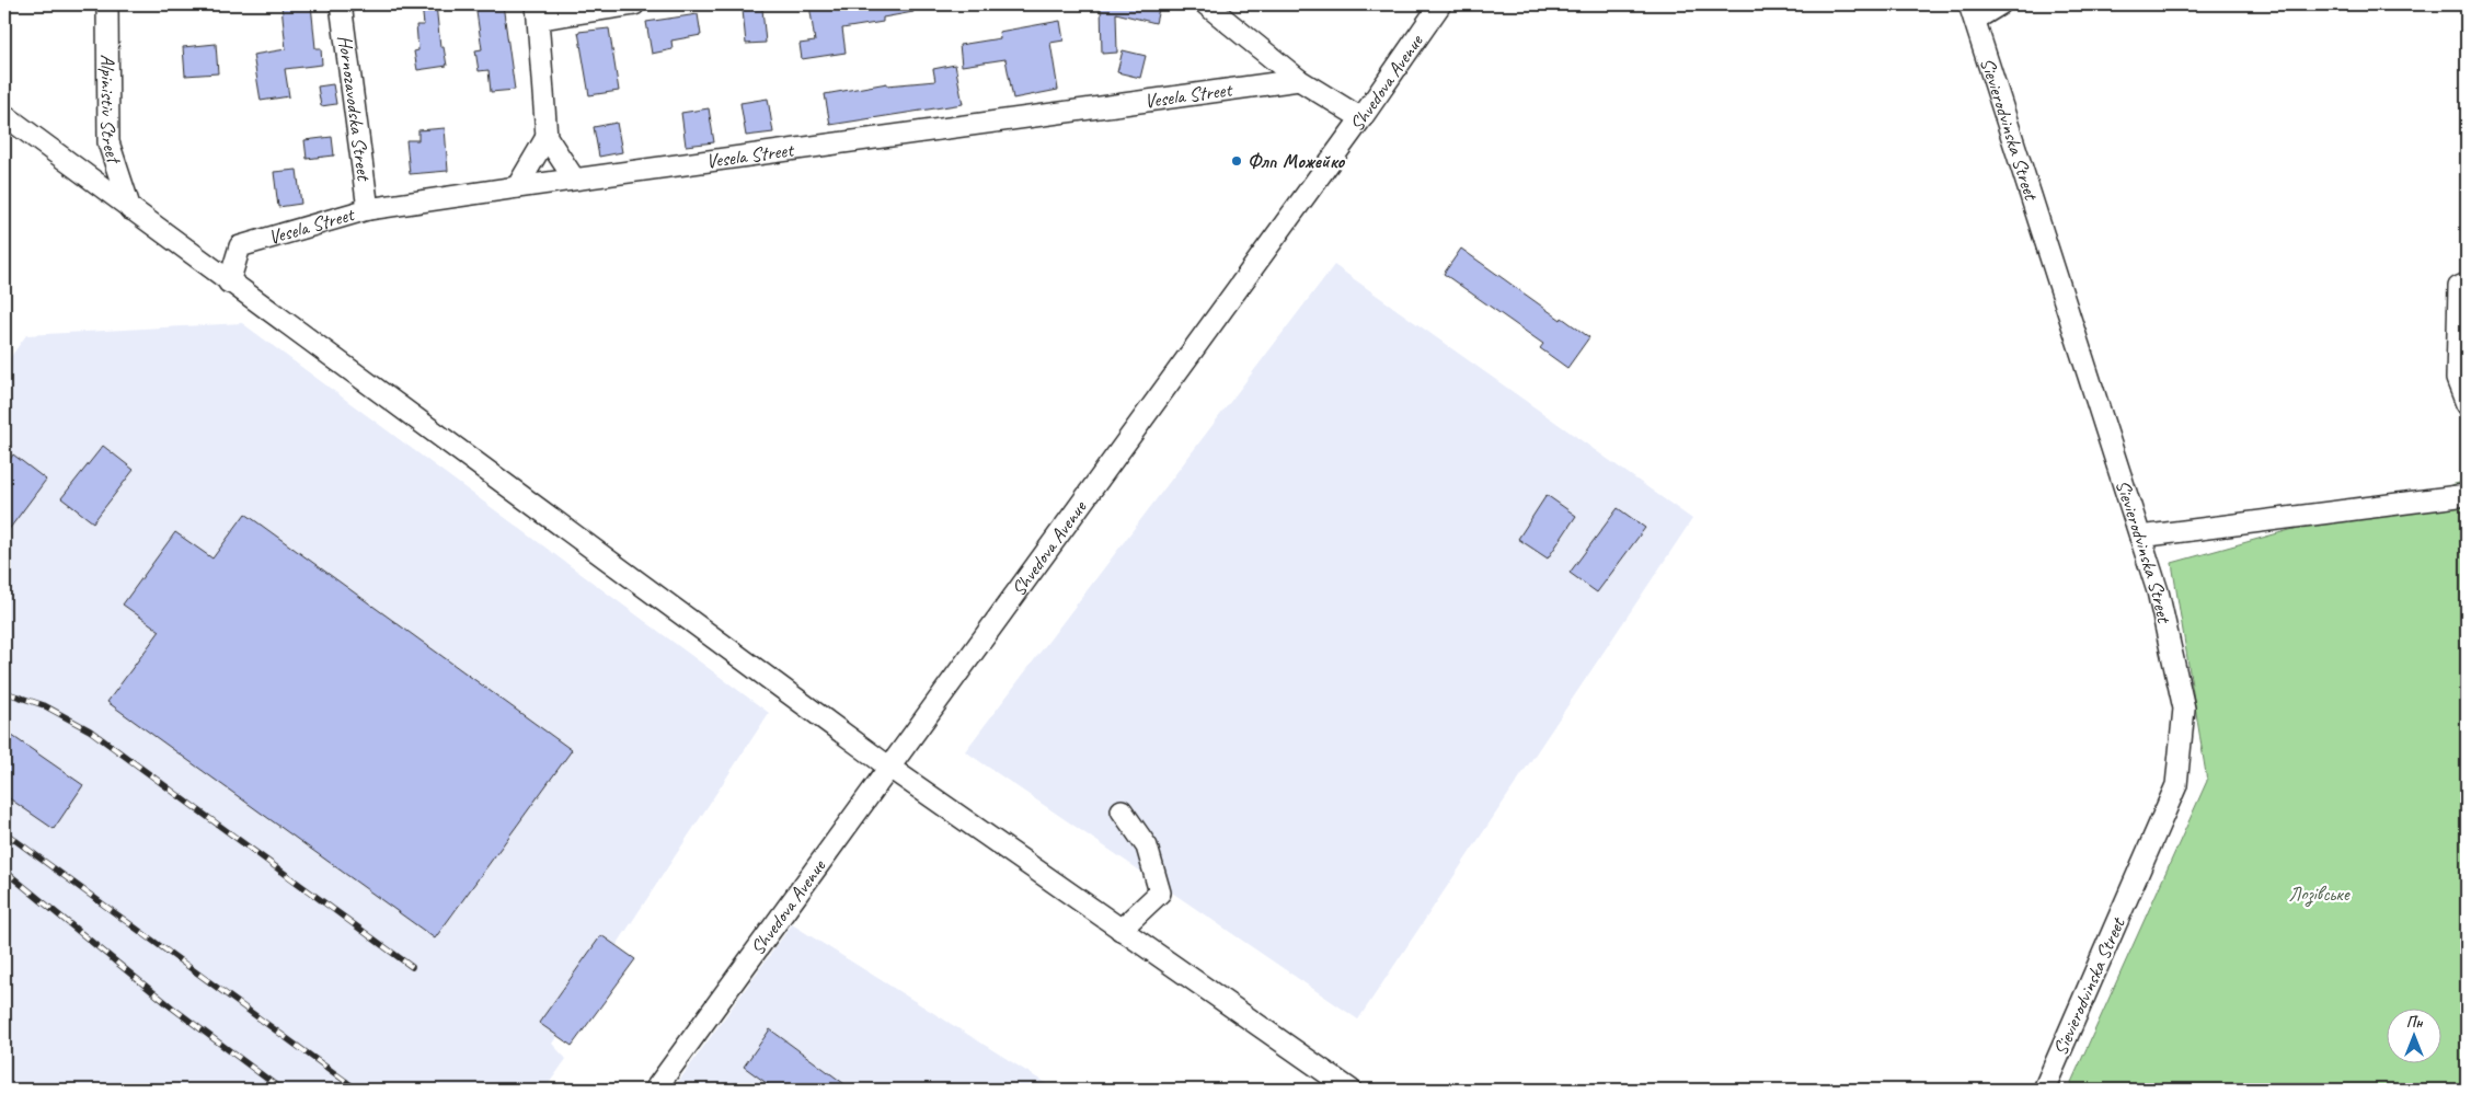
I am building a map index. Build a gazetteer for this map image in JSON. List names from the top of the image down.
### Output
{
  "streets": {
    "street": [
      "Shvedova Avenue",
      "Vesela Street",
      "Alpinistiv Street",
      "Hornozavodska Street",
      "Sievierodvinska Street"
    ]
  },
  "crossings": [
    ["Vesela Street", "Hornozavodska Street"]
  ],
  "parks": ["Лозівське"],
  "places": ["Флп Можейко"],
  "north": "top"
}
